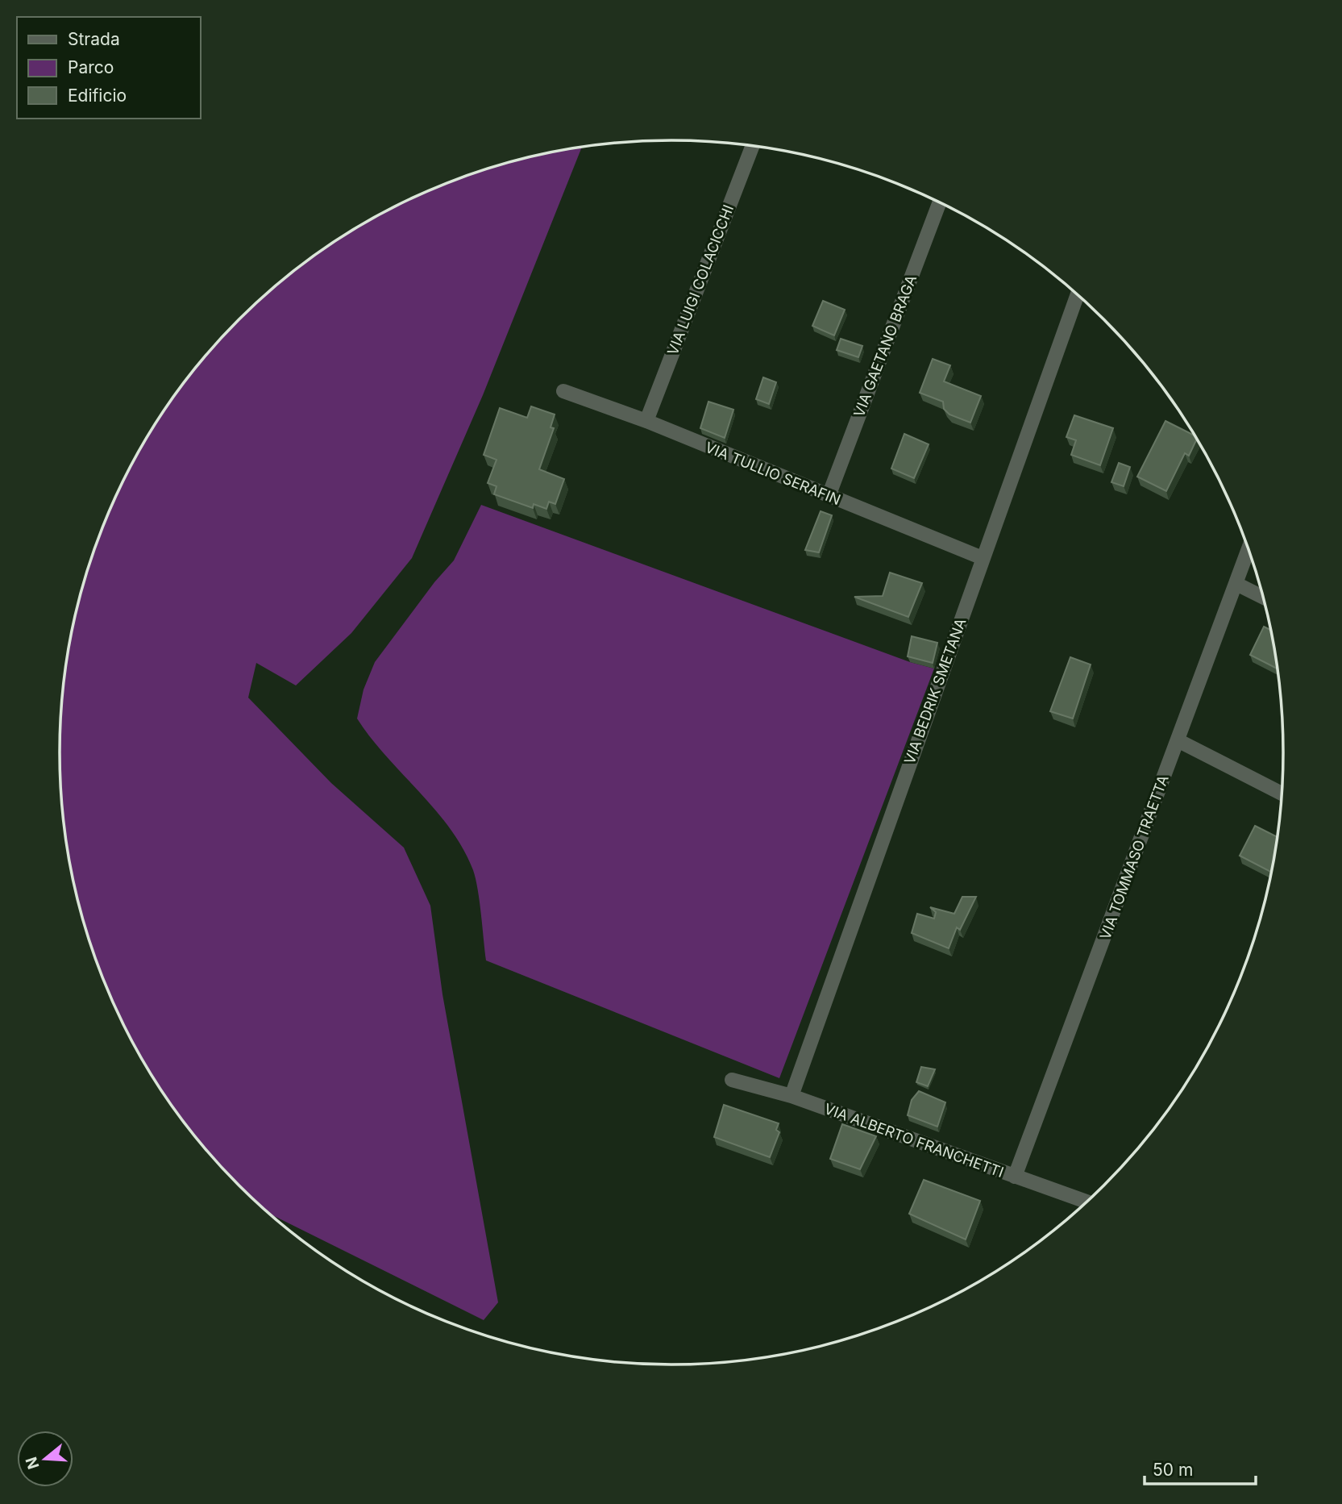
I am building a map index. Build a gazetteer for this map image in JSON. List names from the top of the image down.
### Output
{
  "streets": {
    "street": [
      "VIA LUIGI COLACICCHI",
      "VIA GAETANO BRAGA",
      "VIA TULLIO SERAFIN",
      "VIA BEDRIK SMETANA",
      "VIA TOMMASO TRAETTA",
      "VIA ALBERTO FRANCHETTI"
    ]
  },
  "crossings": [
    ["VIA LUIGI COLACICCHI", "VIA TULLIO SERAFIN"],
    ["VIA GAETANO BRAGA", "VIA TULLIO SERAFIN"],
    ["VIA TULLIO SERAFIN", "VIA BEDRIK SMETANA"],
    ["VIA BEDRIK SMETANA", "VIA ALBERTO FRANCHETTI"],
    ["VIA TOMMASO TRAETTA", "VIA ALBERTO FRANCHETTI"]
  ],
  "legend": ["Strada", "Parco", "Edificio"],
  "scale_bar": "50 m",
  "north": "left"
}
